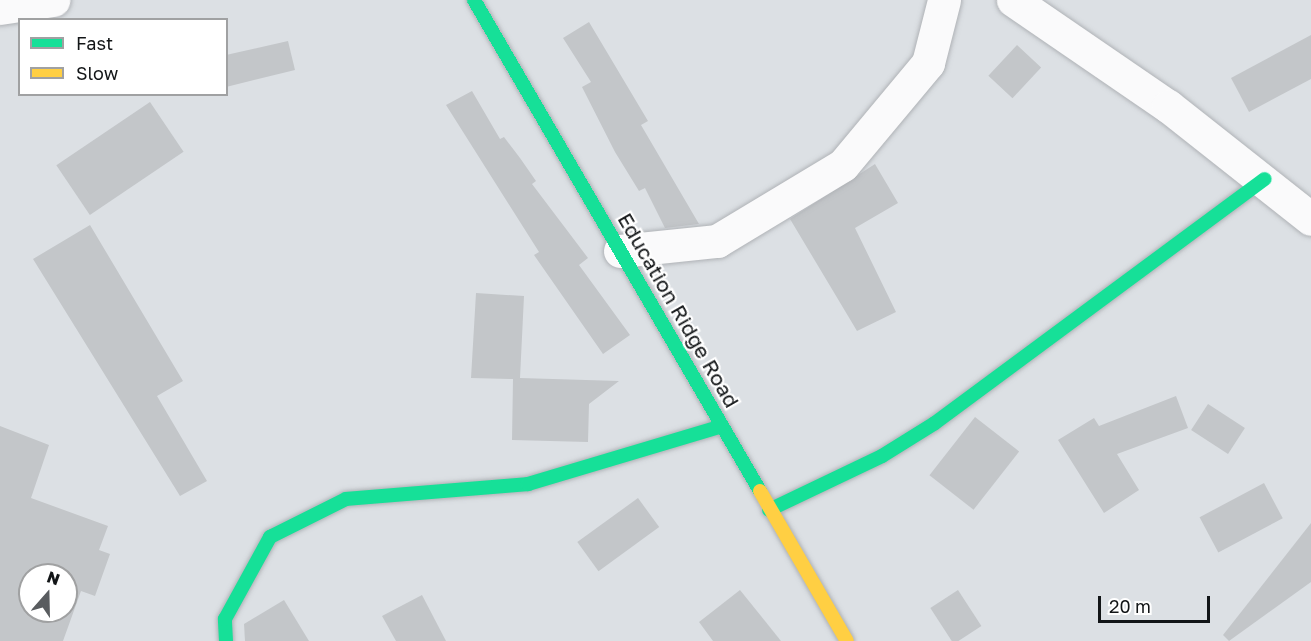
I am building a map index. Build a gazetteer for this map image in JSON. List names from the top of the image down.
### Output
{
  "streets": {
    "street": ["Education Ridge Road"]
  },
  "legend": ["Fast", "Slow"],
  "scale_bar": "20 m",
  "north": "top"
}
